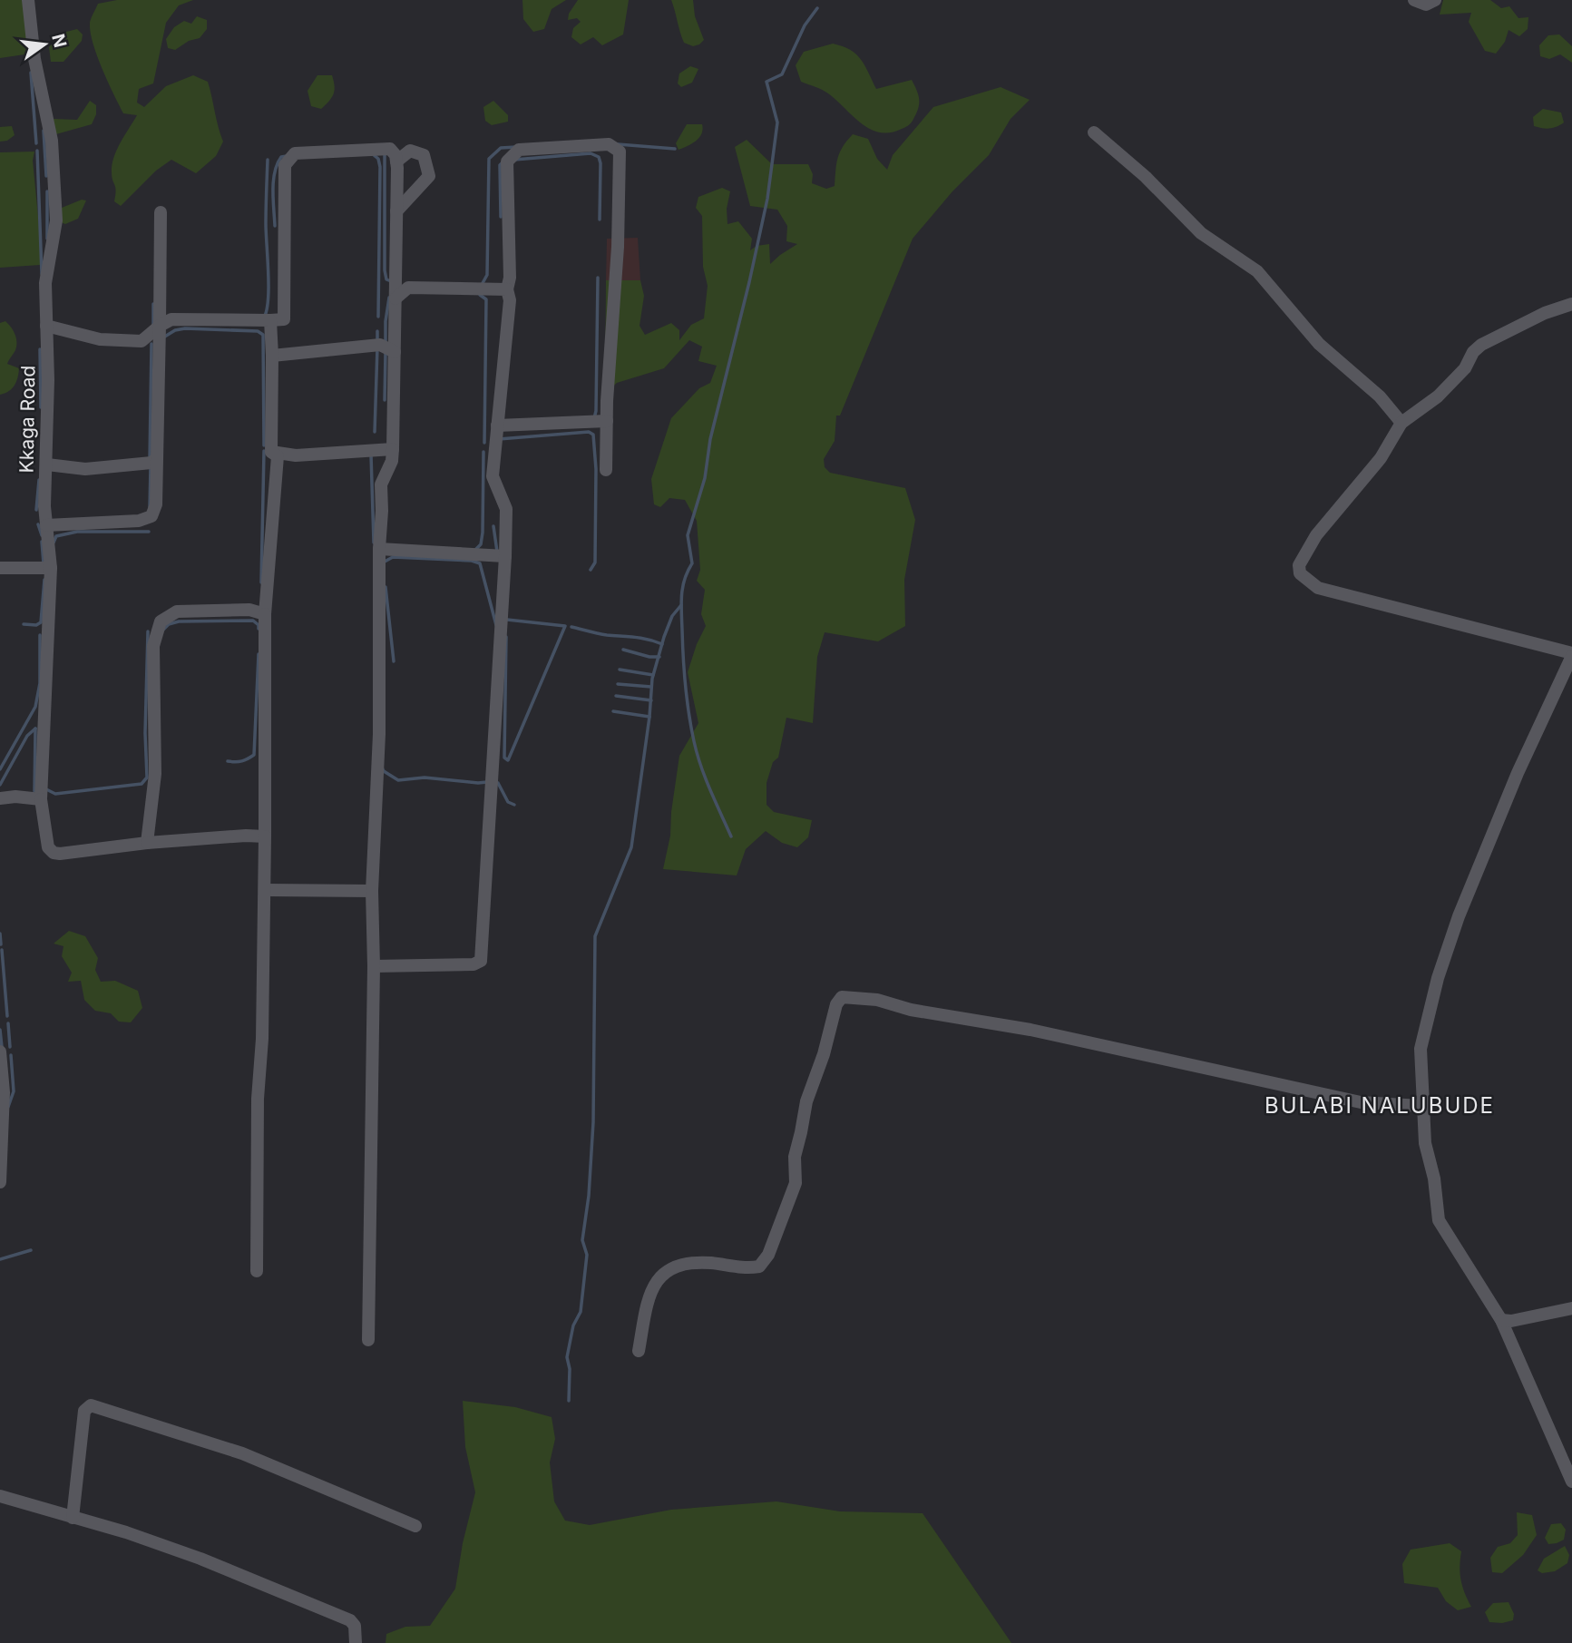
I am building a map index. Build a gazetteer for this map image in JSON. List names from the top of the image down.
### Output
{
  "streets": {
    "street": ["Kkaga Road"]
  },
  "districts": ["BULABI NALUBUDE"],
  "north": "right"
}
